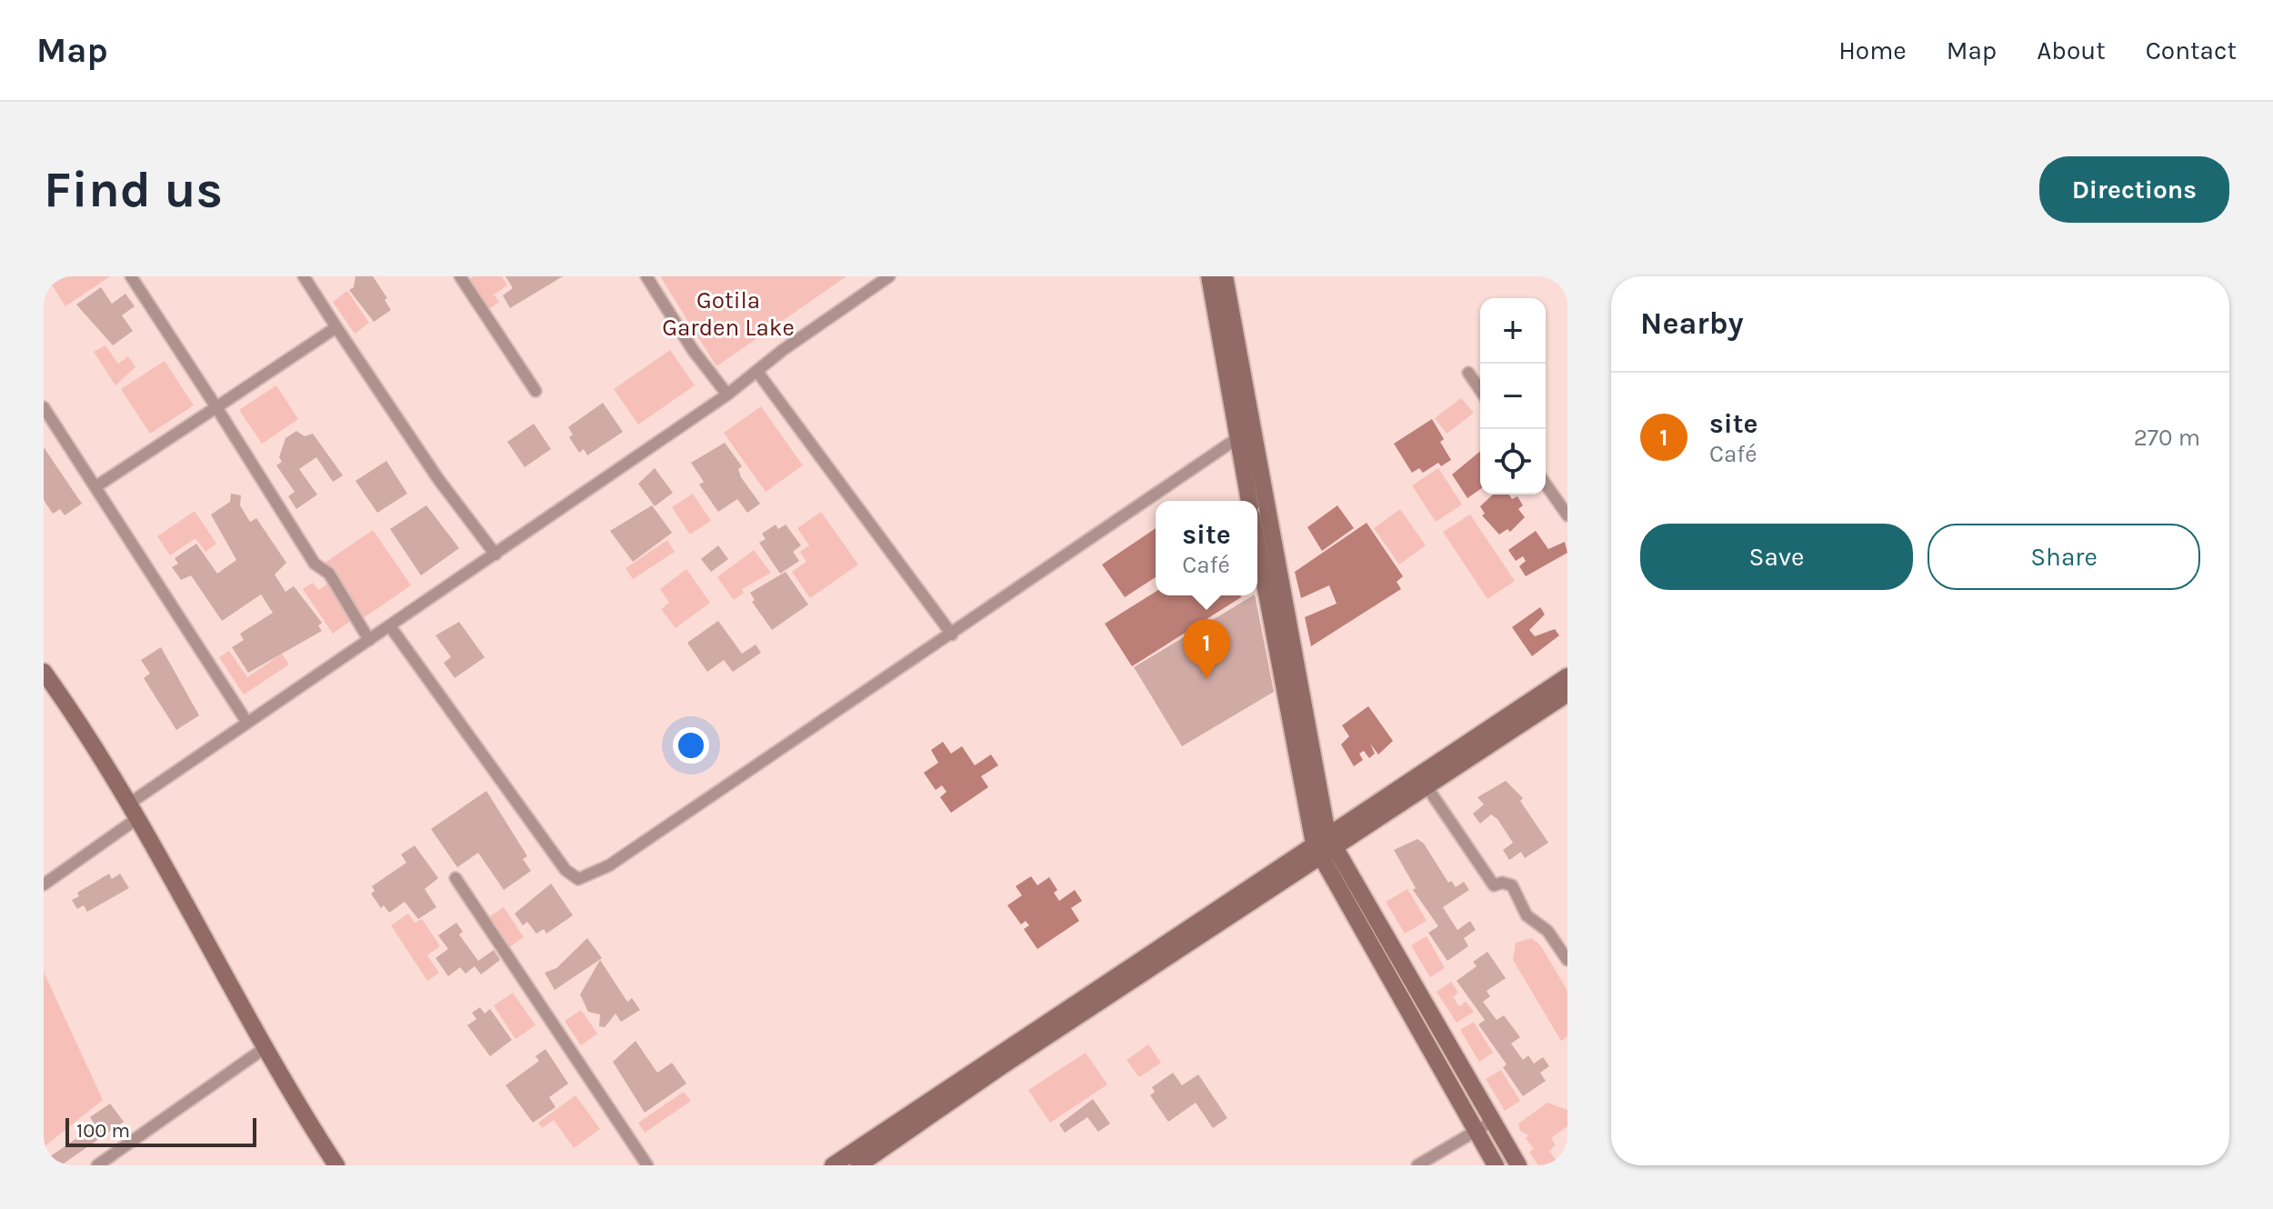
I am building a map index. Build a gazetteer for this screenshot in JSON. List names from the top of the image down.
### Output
{
  "parks": ["Gotila Garden Lake"],
  "scale_bar": "100 m",
  "page": {
    "header": "Map",
    "nav": [
      "Home",
      "Map",
      "About",
      "Contact"
    ],
    "buttons": [
      "Directions",
      ["Save", "Share"]
    ],
    "title": "Find us",
    "heading": "Nearby",
    "map_buttons": ["+", "−"],
    "list": [
      {
        "mark": "1",
        "name": "site",
        "note": "Café",
        "value": "270 m"
      }
    ],
    "popup": ["site", "Café"],
    "pins": "1",
    "scale": "100 m"
  }
}
